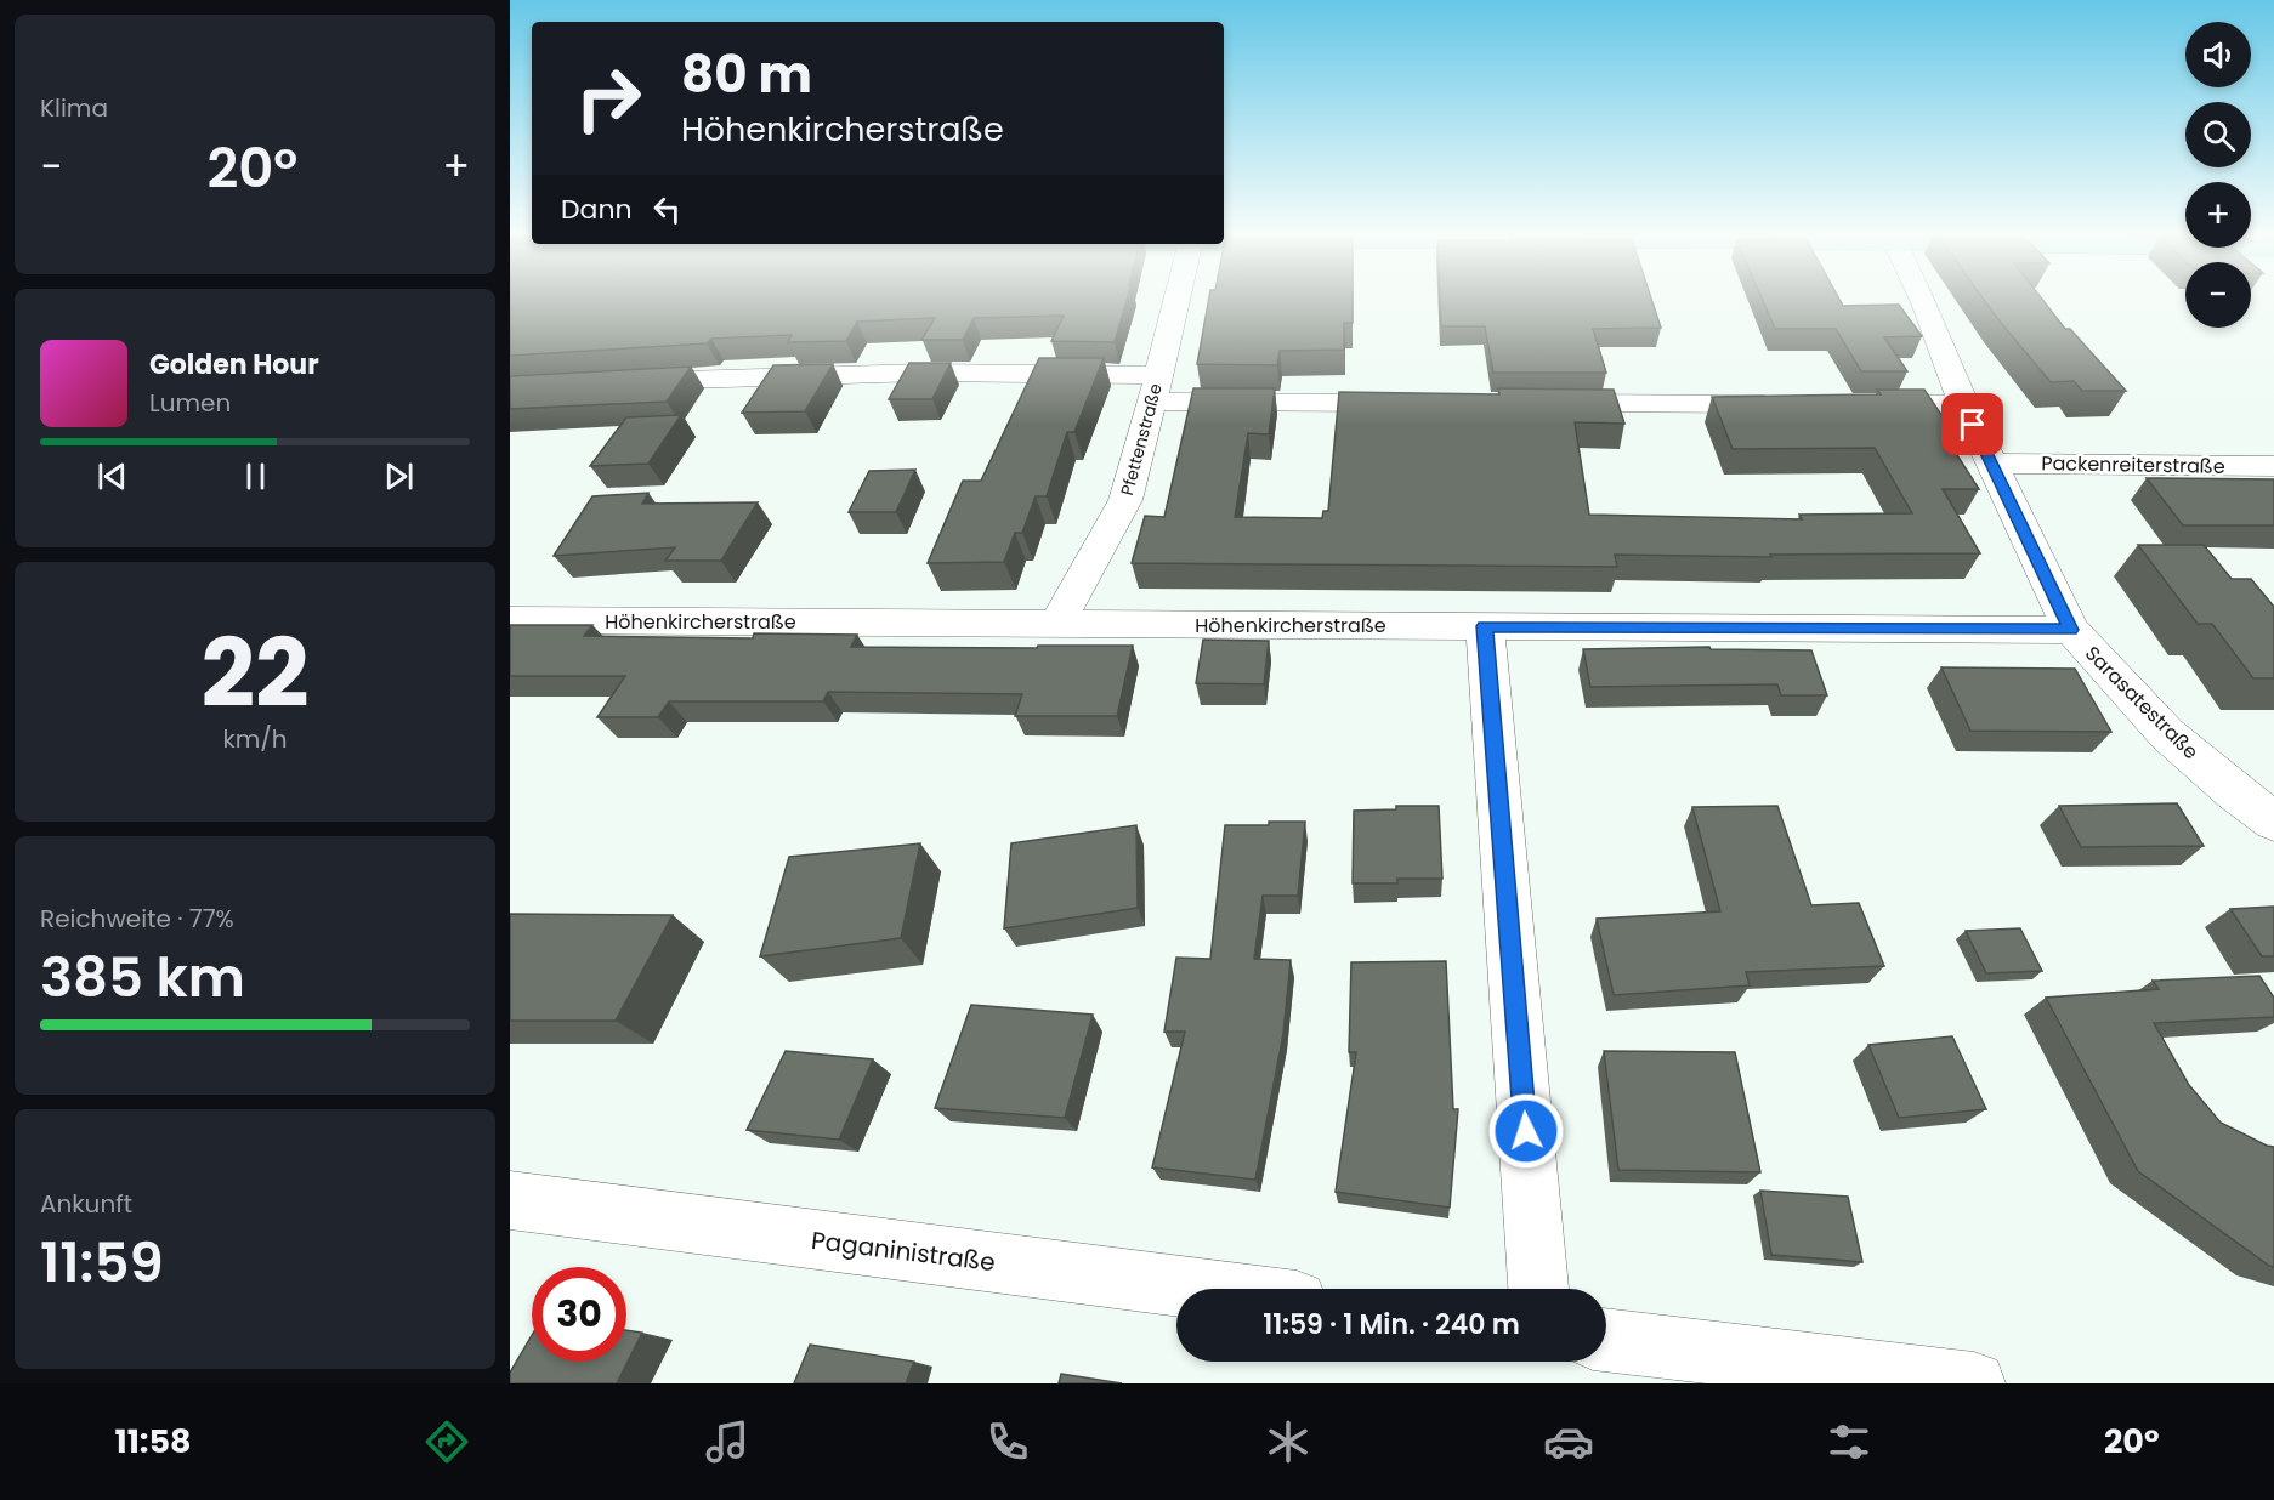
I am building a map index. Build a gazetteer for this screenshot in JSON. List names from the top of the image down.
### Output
{
  "streets": {
    "street": [
      "Pfettenstraße",
      "Packenreiterstraße",
      "Höhenkircherstraße",
      "Sarasatestraße",
      "Paganinistraße"
    ]
  },
  "crossings": [
    ["Pfettenstraße", "Höhenkircherstraße"],
    ["Packenreiterstraße", "Sarasatestraße"],
    ["Höhenkircherstraße", "Sarasatestraße"]
  ],
  "page": {
    "tile": [
      "Klima",
      ["22", "km/h"],
      ["Reichweite · 77%", "385 km"],
      ["Ankunft", "11:59"]
    ],
    "map_buttons": ["+", "−"],
    "turn": ["80 m", "Höhenkircherstraße"],
    "heat": ["−", "20°", "+"],
    "then": "Dann",
    "song": ["Golden Hour", "Lumen"],
    "limit": "30",
    "trip": "11:59 · 1 Min. · 240 m",
    "tabs": ["11:58", "20°"]
  }
}
